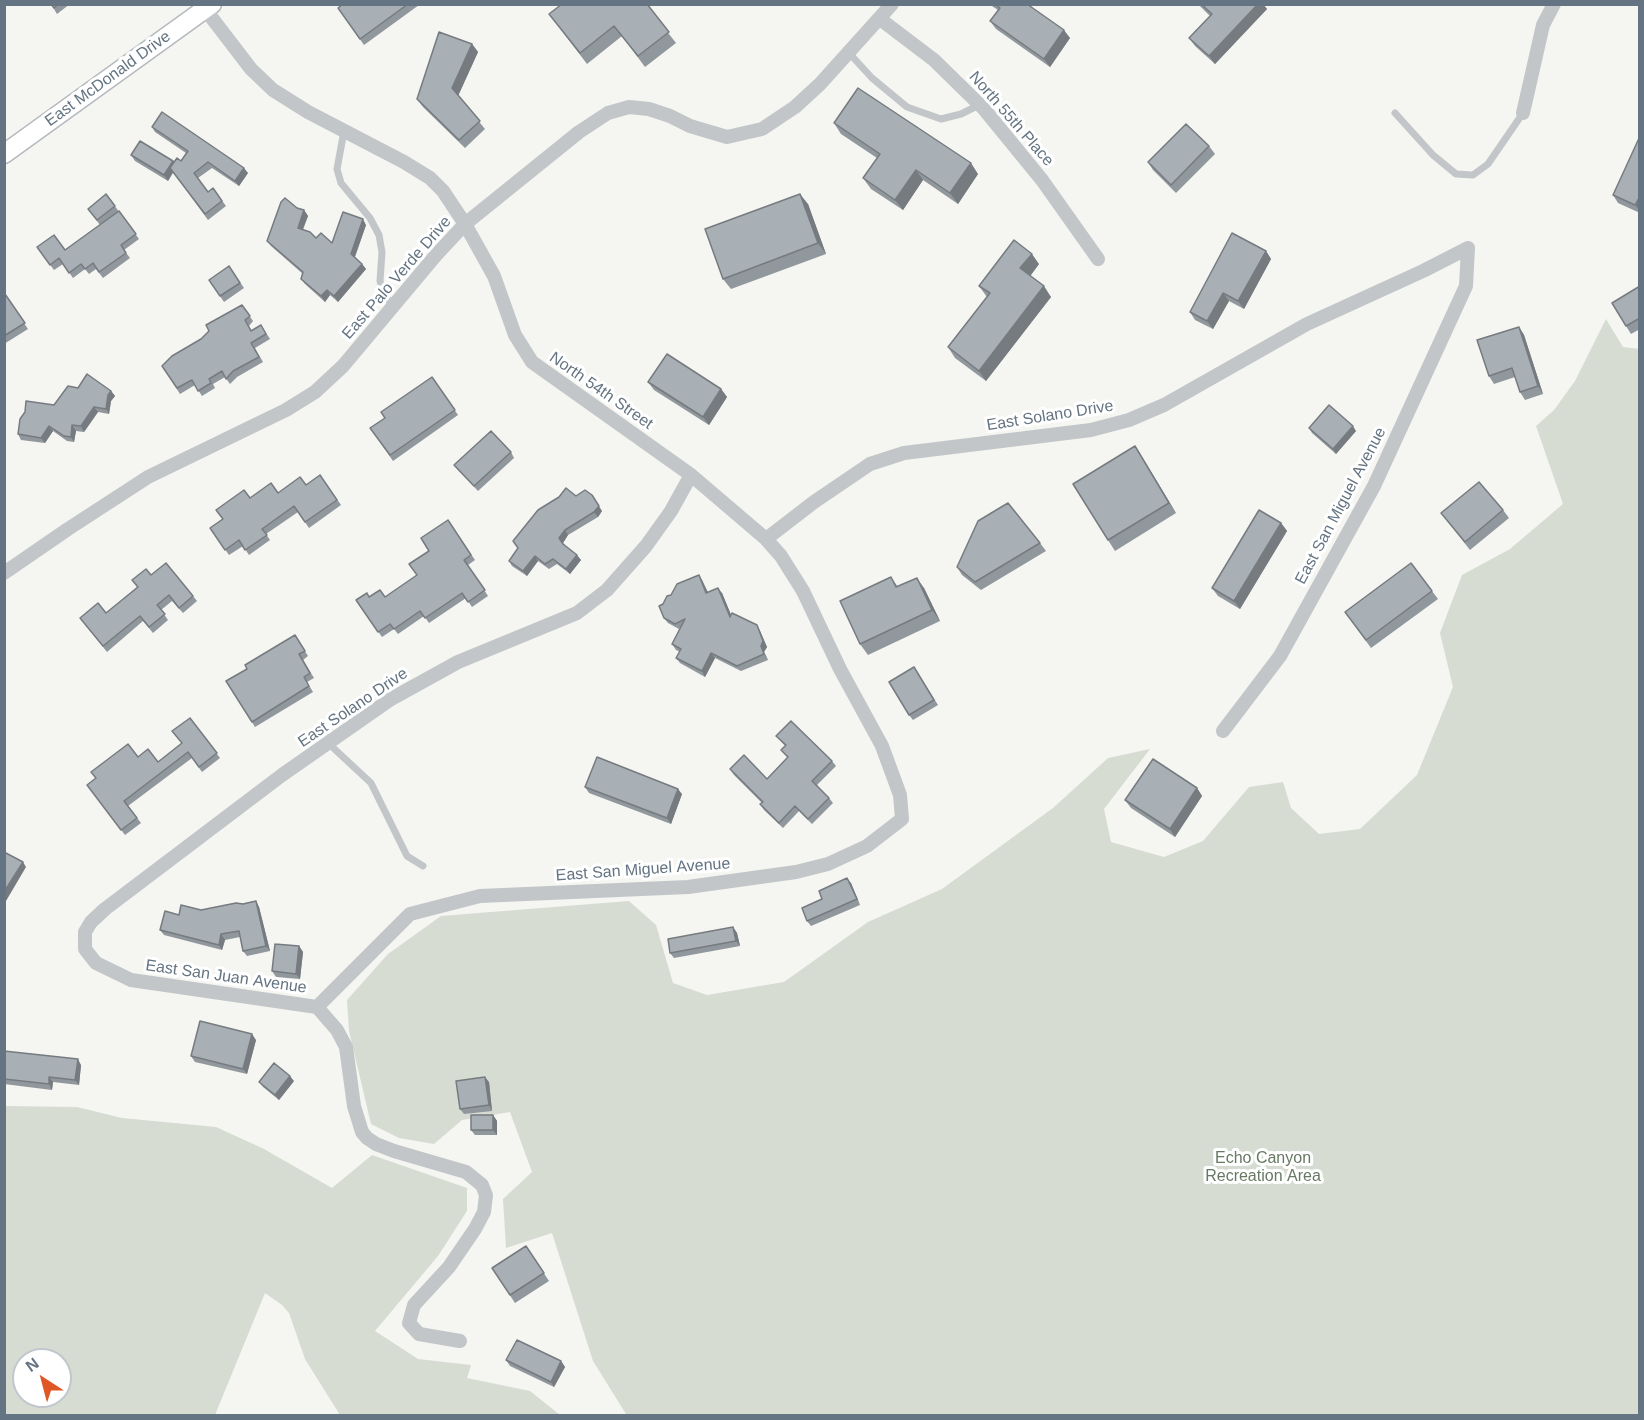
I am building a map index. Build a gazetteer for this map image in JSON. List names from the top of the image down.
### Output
{
  "streets": {
    "street": [
      "East McDonald Drive",
      "North 55th Place",
      "East Palo Verde Drive",
      "North 54th Street",
      "East Solano Drive",
      "East San Miguel Avenue",
      "East San Juan Avenue"
    ]
  },
  "crossings": [
    ["East McDonald Drive", "North 54th Street"],
    ["North 55th Place", "East Palo Verde Drive"],
    ["East Palo Verde Drive", "North 54th Street"],
    ["North 54th Street", "East Solano Drive"],
    ["North 54th Street", "East San Miguel Avenue"],
    ["East Solano Drive", "East San Miguel Avenue"],
    ["East Solano Drive", "East San Juan Avenue"],
    ["East San Miguel Avenue", "East San Juan Avenue"]
  ],
  "parks": ["Echo Canyon Recreation Area"],
  "north": "top left"
}
